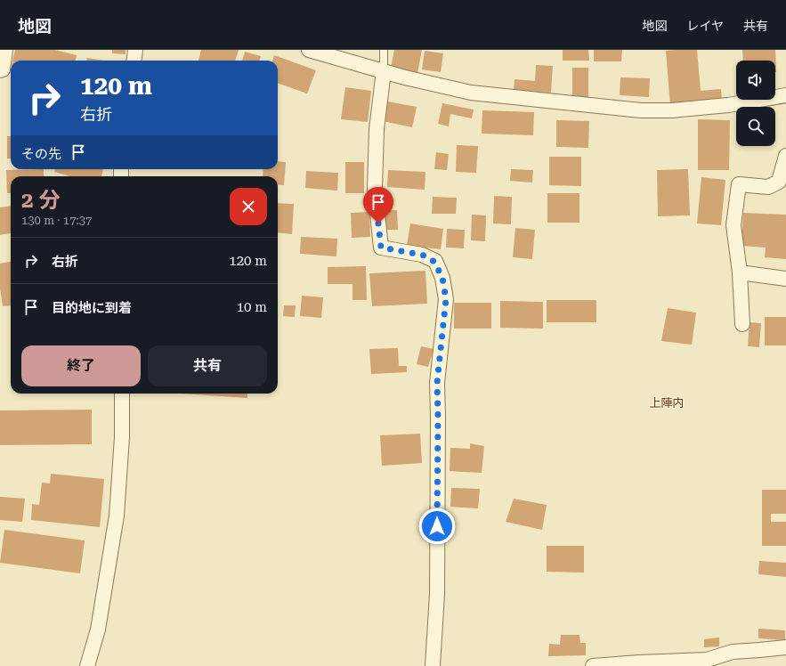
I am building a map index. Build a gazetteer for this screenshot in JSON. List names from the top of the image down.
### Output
{
  "districts": ["上陣内"],
  "page": {
    "header": "地図",
    "nav": ["地図", "レイヤ", "共有"],
    "turn": ["120 m", "右折"],
    "then": "その先",
    "heading": ["2 分", "130 m · 17:37"],
    "list": [
      {
        "name": "右折",
        "value": "120 m"
      },
      {
        "name": "目的地に到着",
        "value": "10 m"
      }
    ],
    "buttons": ["終了", "共有"]
  }
}
